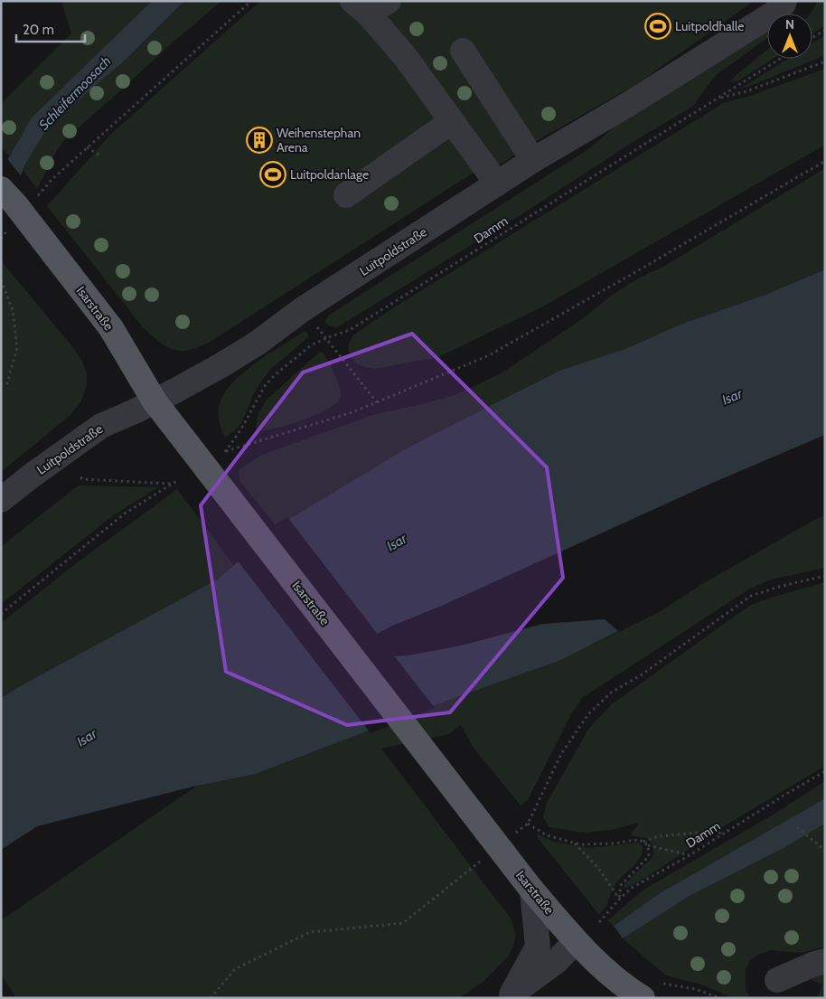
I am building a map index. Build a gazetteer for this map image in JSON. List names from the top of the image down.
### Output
{
  "streets": {
    "main road": ["Isarstraße"],
    "street": ["Luitpoldstraße"],
    "path": ["Damm"]
  },
  "crossings": [
    ["Luitpoldstraße", "Isarstraße"]
  ],
  "water": ["Schleifermoosach", "Isar"],
  "places": {
    "sports": ["Luitpoldhalle", "Luitpoldanlage"],
    "building": ["Weihenstephan Arena"]
  },
  "scale_bar": "20 m",
  "north": "top"
}
